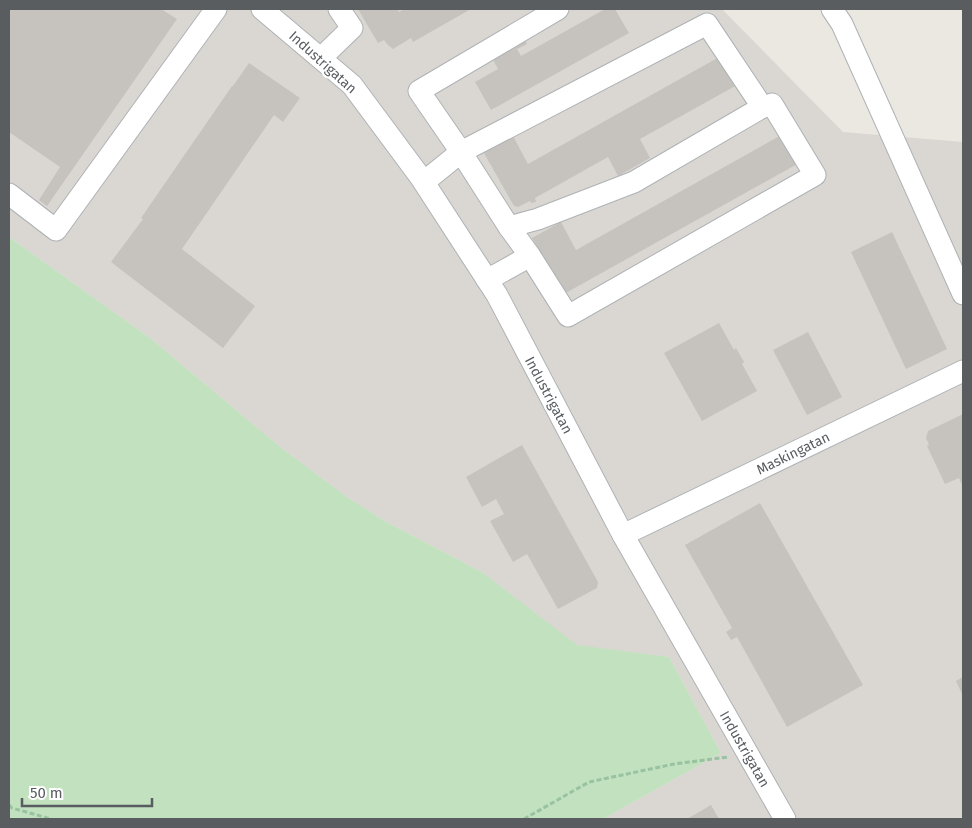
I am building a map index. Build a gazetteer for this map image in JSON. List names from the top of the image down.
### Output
{
  "streets": {
    "street": ["Industrigatan", "Maskingatan"]
  },
  "crossings": [
    ["Industrigatan", "Maskingatan"]
  ],
  "scale_bar": "50 m"
}
